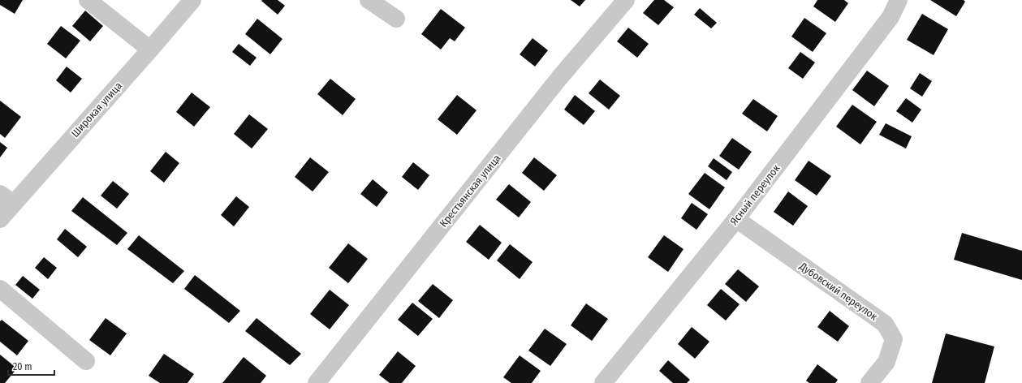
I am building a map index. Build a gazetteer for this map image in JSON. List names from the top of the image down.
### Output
{
  "streets": {
    "street": [
      "Широкая улица",
      "Крестьянская улица",
      "Ясный переулок",
      "Дубовский переулок"
    ]
  },
  "crossings": [
    ["Ясный переулок", "Дубовский переулок"]
  ],
  "scale_bar": "20 m"
}
